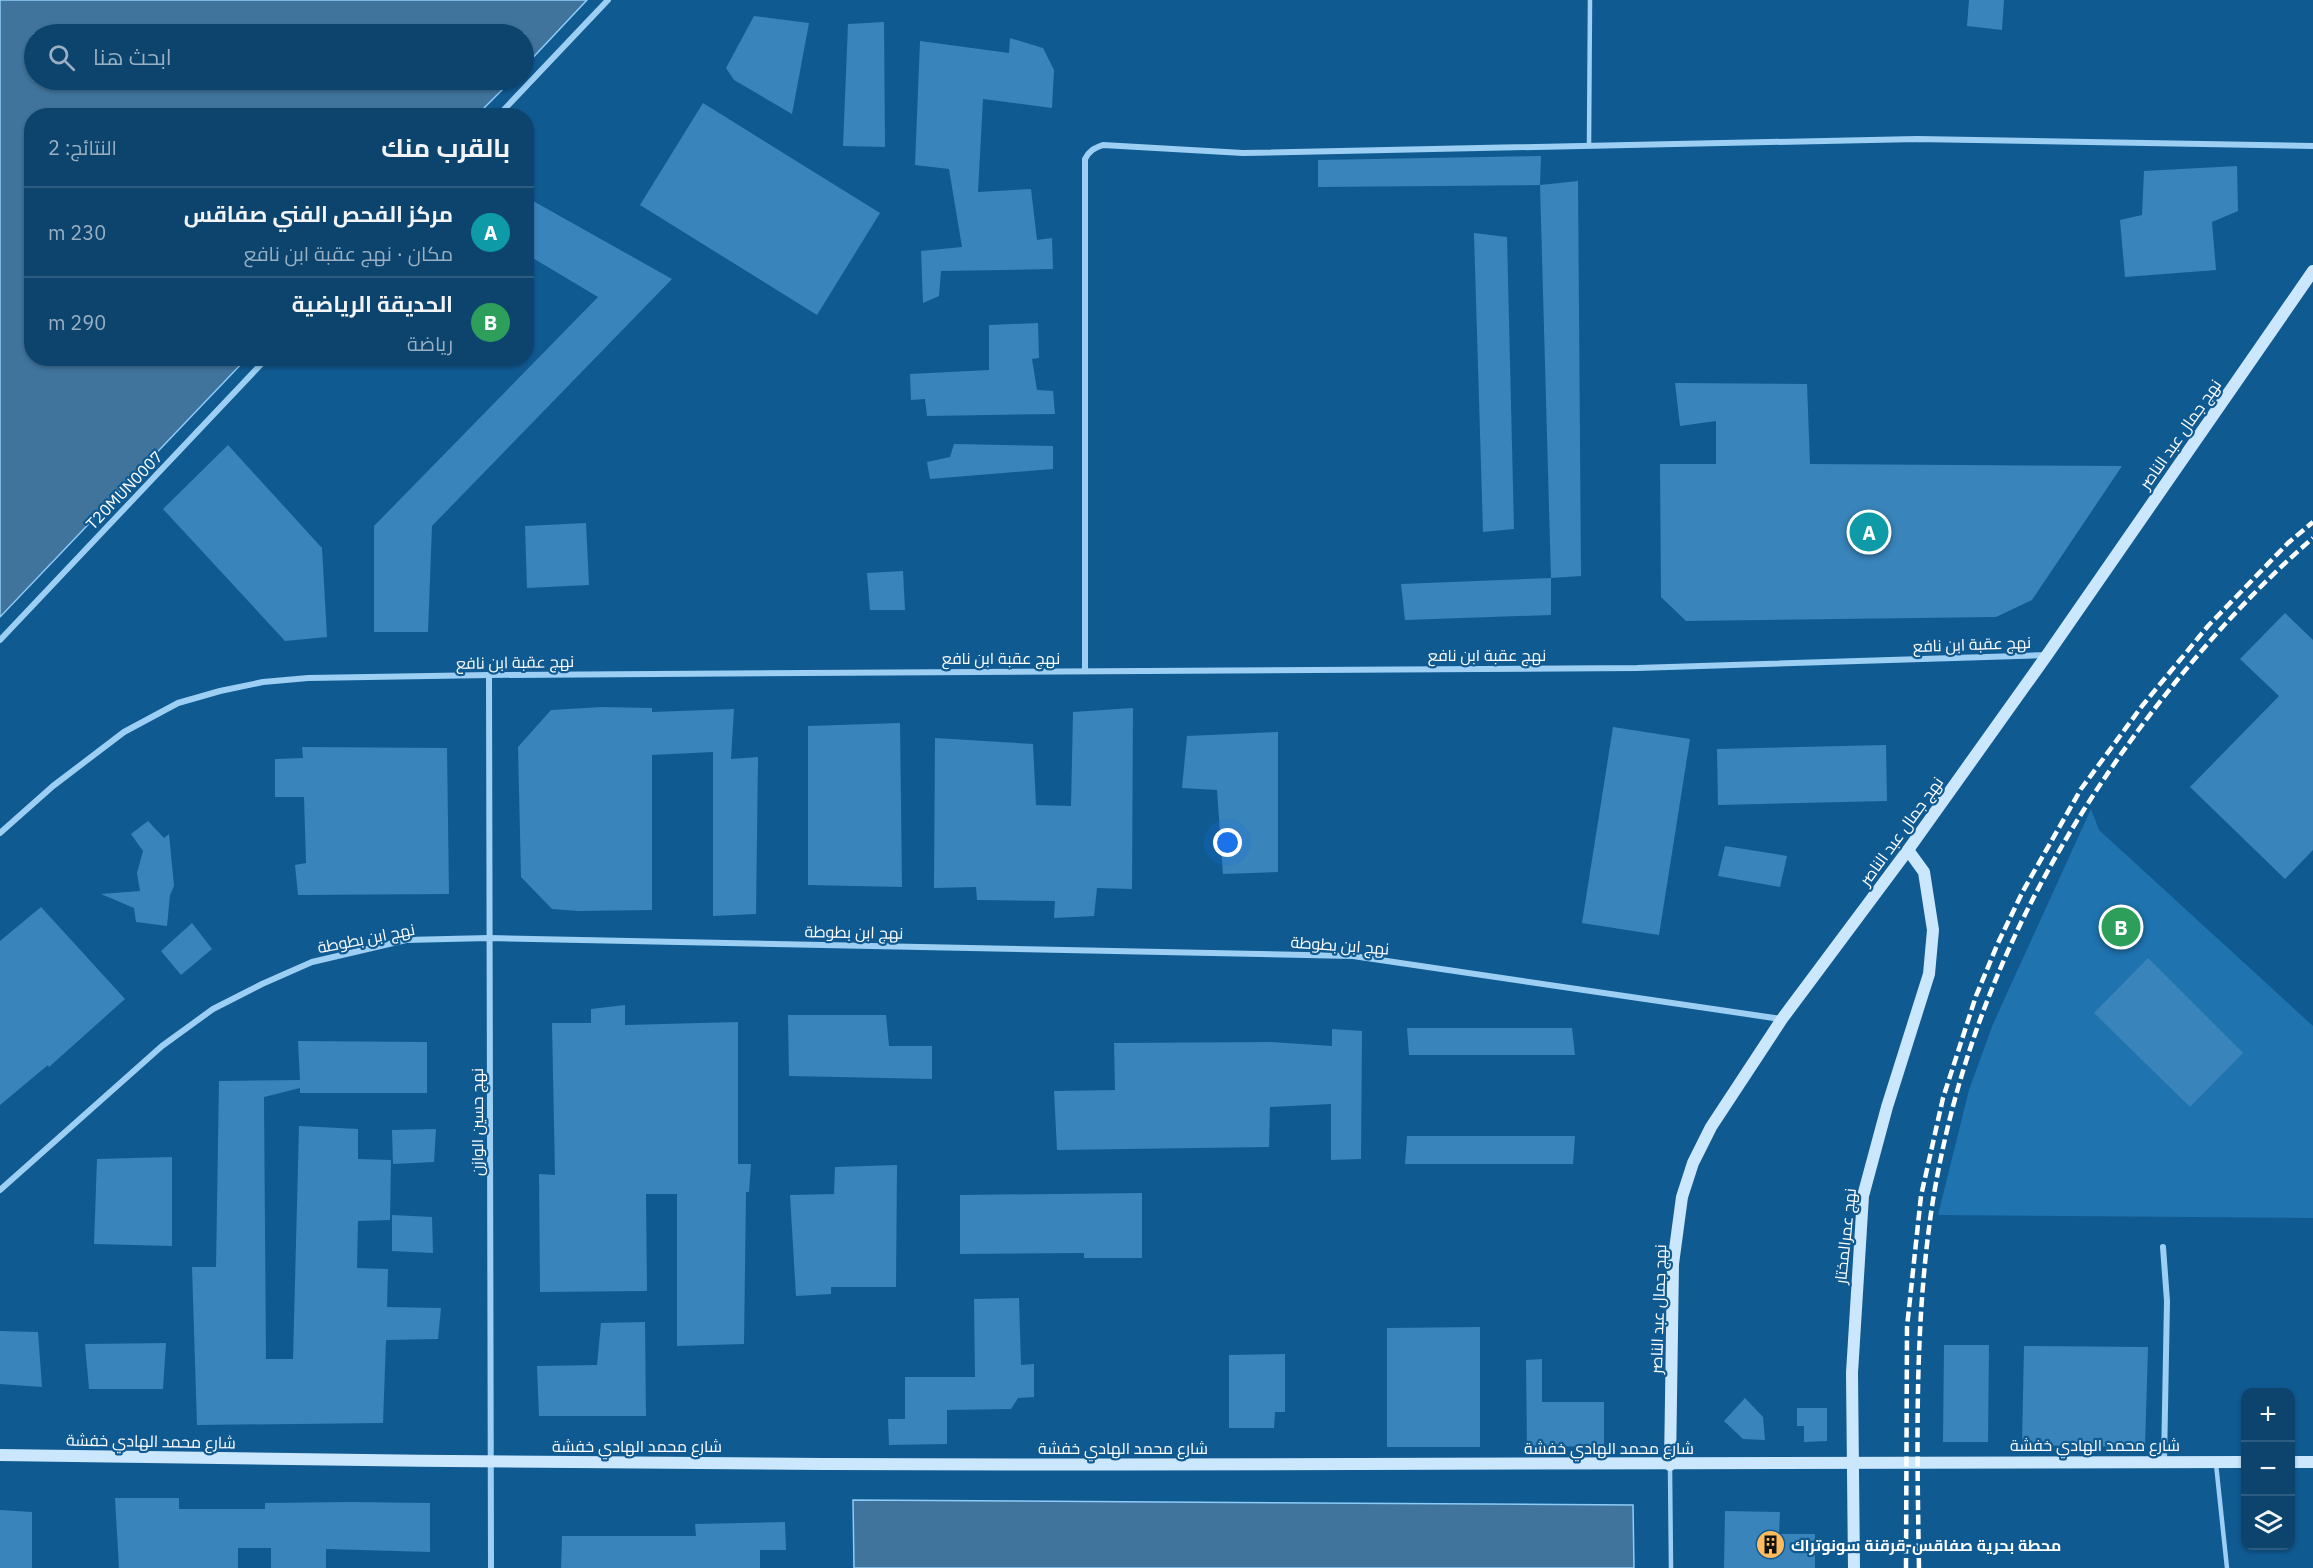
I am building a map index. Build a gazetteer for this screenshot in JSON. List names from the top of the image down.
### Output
{
  "streets": {
    "street": [
      "نهج جمال عبد الناصر",
      "T20MUN0007",
      "نهج عقبة ابن نافع",
      "نهج ابن بطوطة",
      "نهج حسين الوازن",
      "نهج عمرالمختار",
      "شارع محمد الهادي خفشة"
    ]
  },
  "crossings": [
    ["نهج جمال عبد الناصر", "نهج عقبة ابن نافع"],
    ["نهج جمال عبد الناصر", "نهج ابن بطوطة"],
    ["نهج جمال عبد الناصر", "نهج عمرالمختار"],
    ["نهج جمال عبد الناصر", "شارع محمد الهادي خفشة"],
    ["نهج عقبة ابن نافع", "نهج حسين الوازن"],
    ["نهج ابن بطوطة", "نهج حسين الوازن"],
    ["نهج حسين الوازن", "شارع محمد الهادي خفشة"],
    ["نهج عمرالمختار", "شارع محمد الهادي خفشة"]
  ],
  "places": {
    "building": ["محطة بحرية صفاقس-قرقنة سونوتراك"]
  },
  "page": {
    "search": "ابحث هنا",
    "heading": ["بالقرب منك", "النتائج: 2"],
    "list": [
      {
        "mark": "A",
        "name": "مركز الفحص الفني صفاقس",
        "note": "مكان · نهج عقبة ابن نافع",
        "value": "230 m"
      },
      {
        "mark": "B",
        "name": "الحديقة الرياضية",
        "note": "رياضة",
        "value": "290 m"
      }
    ],
    "pins": ["A", "B"],
    "map_buttons": ["+", "−"]
  }
}
